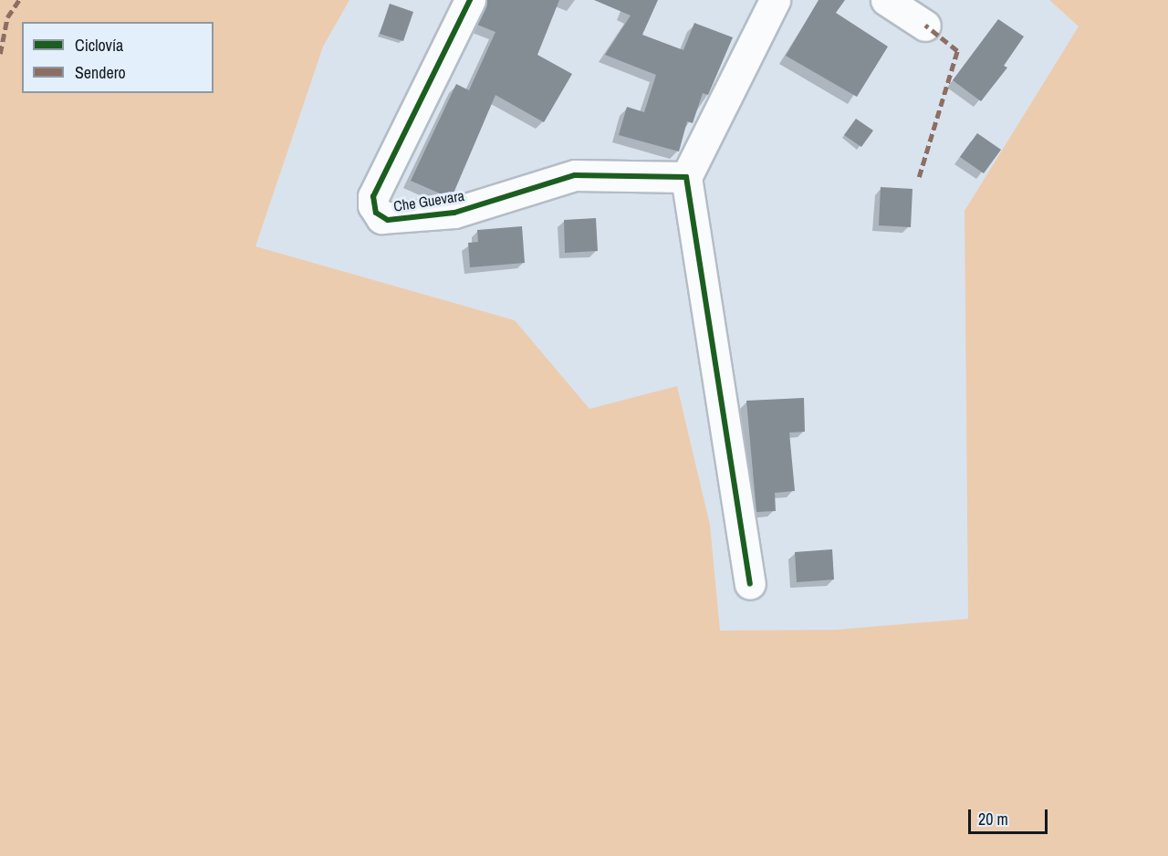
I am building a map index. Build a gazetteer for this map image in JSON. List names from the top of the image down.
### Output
{
  "streets": {
    "street": ["Che Guevara"]
  },
  "legend": ["Ciclovía", "Sendero"],
  "scale_bar": "20 m"
}
